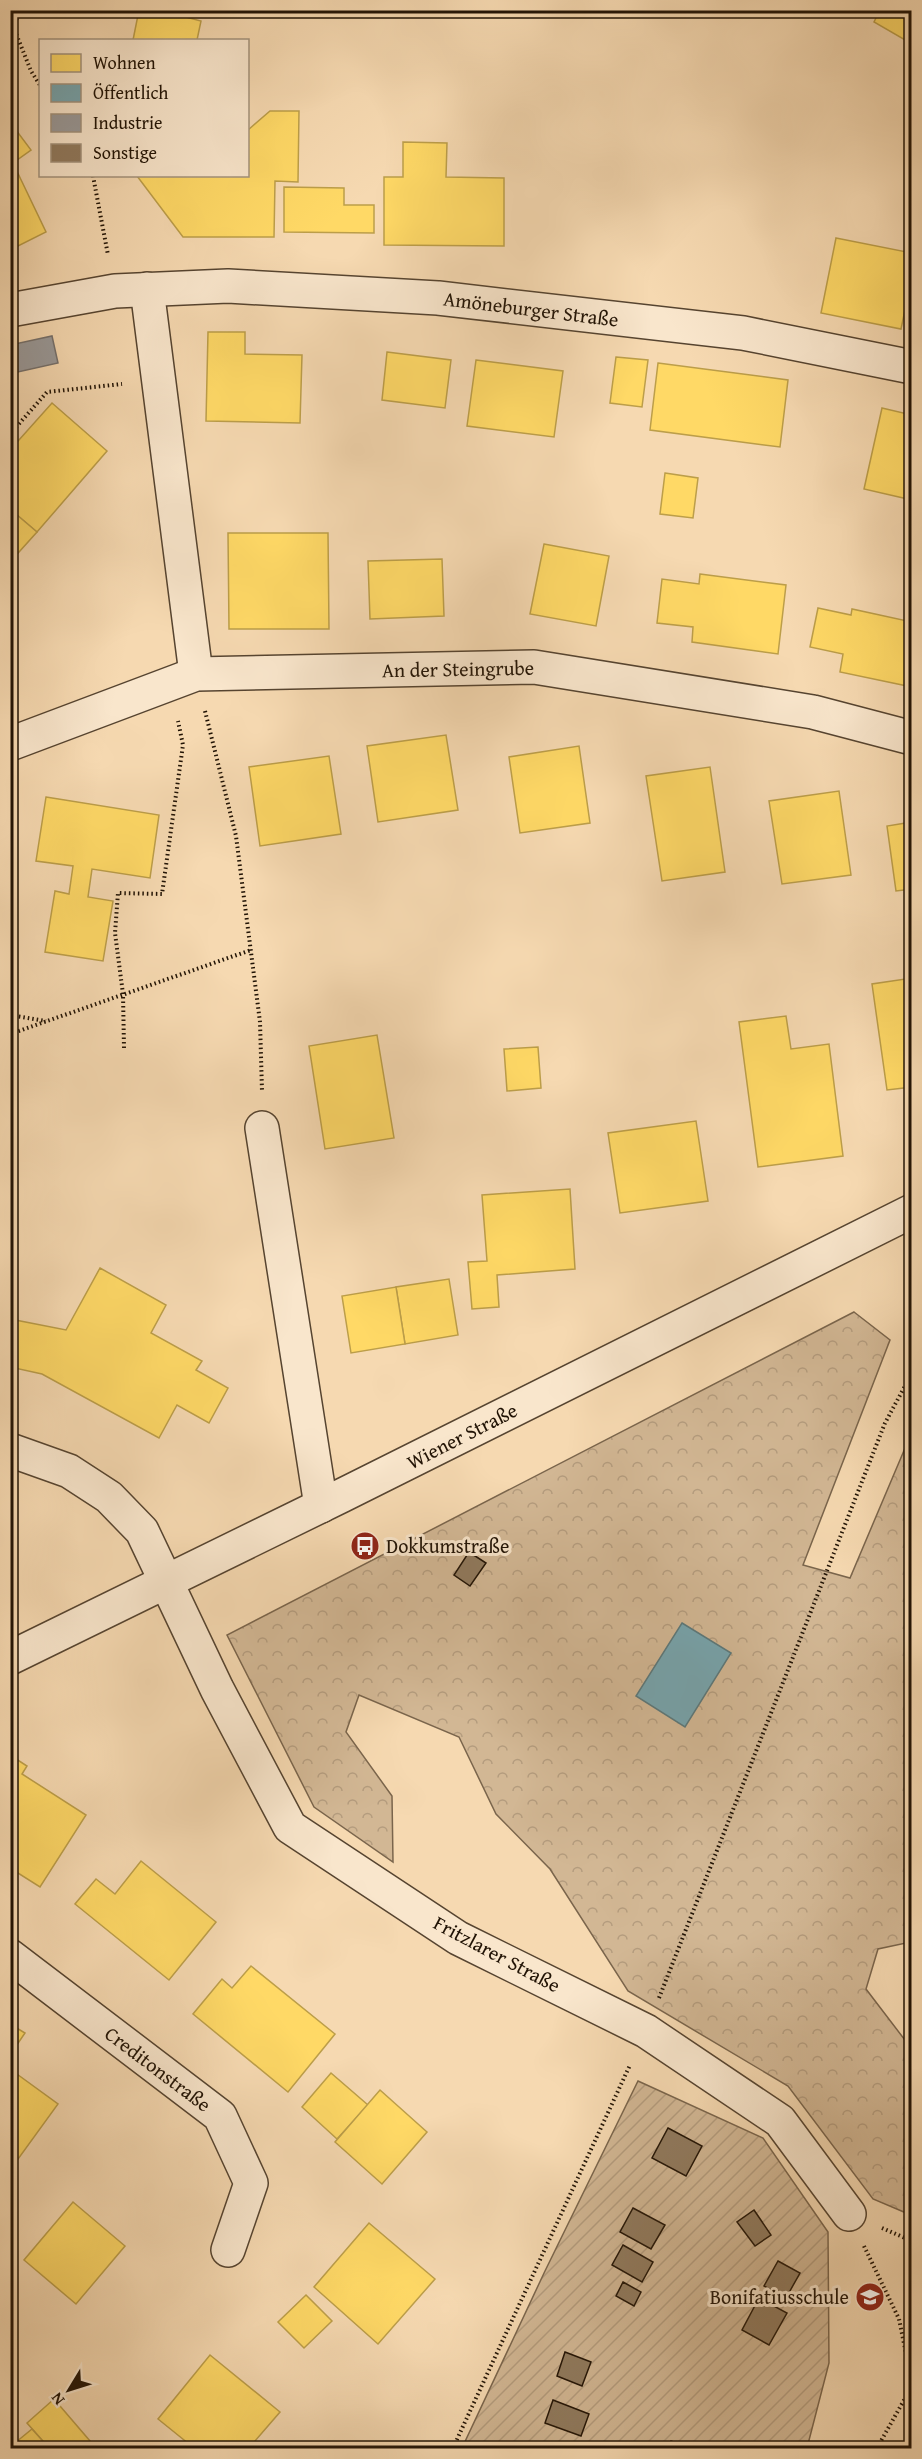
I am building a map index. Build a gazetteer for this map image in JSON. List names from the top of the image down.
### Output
{
  "streets": {
    "street": [
      "Amöneburger Straße",
      "An der Steingrube",
      "Wiener Straße",
      "Fritzlarer Straße",
      "Creditonstraße"
    ]
  },
  "crossings": [
    ["Wiener Straße", "Fritzlarer Straße"]
  ],
  "places": {
    "bus stop": ["Dokkumstraße"],
    "school or university": ["Bonifatiusschule"]
  },
  "legend": [
    "Wohnen",
    "Öffentlich",
    "Industrie",
    "Sonstige"
  ],
  "north": "bottom left"
}
